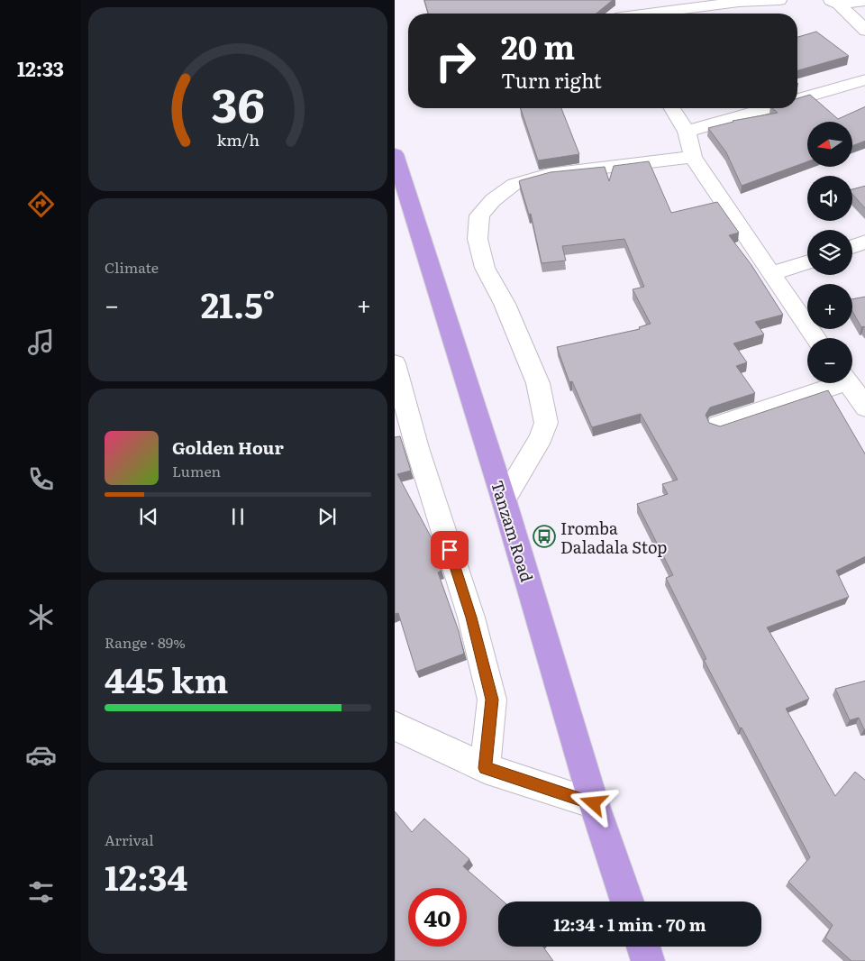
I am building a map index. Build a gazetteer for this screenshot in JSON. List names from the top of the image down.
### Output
{
  "streets": {
    "highway": ["Tanzam Road"]
  },
  "places": {
    "bus stop": ["Iromba Daladala Stop"]
  },
  "north": "left",
  "page": {
    "tabs": "12:33",
    "turn": ["20 m", "Turn right"],
    "map_buttons": ["+", "−"],
    "tile": [
      "Climate",
      ["Range · 89%", "445 km"],
      ["Arrival", "12:34"]
    ],
    "heat": ["−", "21.5°", "+"],
    "song": ["Golden Hour", "Lumen"],
    "limit": "40",
    "trip": "12:34 · 1 min · 70 m",
    "gauge": ["36", "km/h"]
  }
}
